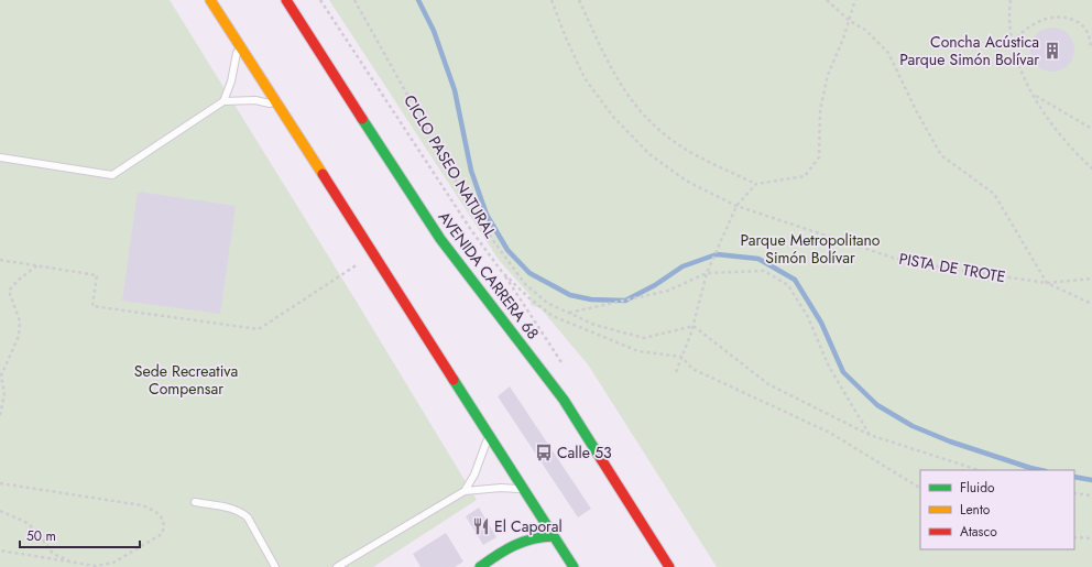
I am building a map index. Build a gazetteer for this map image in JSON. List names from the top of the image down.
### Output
{
  "streets": {
    "main road": ["AVENIDA CARRERA 68"],
    "path": ["CICLO PASEO NATURAL", "PISTA DE TROTE"]
  },
  "parks": ["Parque Metropolitano Simón Bolívar", "Sede Recreativa Compensar"],
  "places": {
    "building": ["Concha Acústica Parque Simón Bolívar"],
    "bus stop": ["Calle 53"],
    "restaurant": ["El Caporal"]
  },
  "legend": ["Fluido", "Lento", "Atasco"],
  "scale_bar": "50 m"
}
